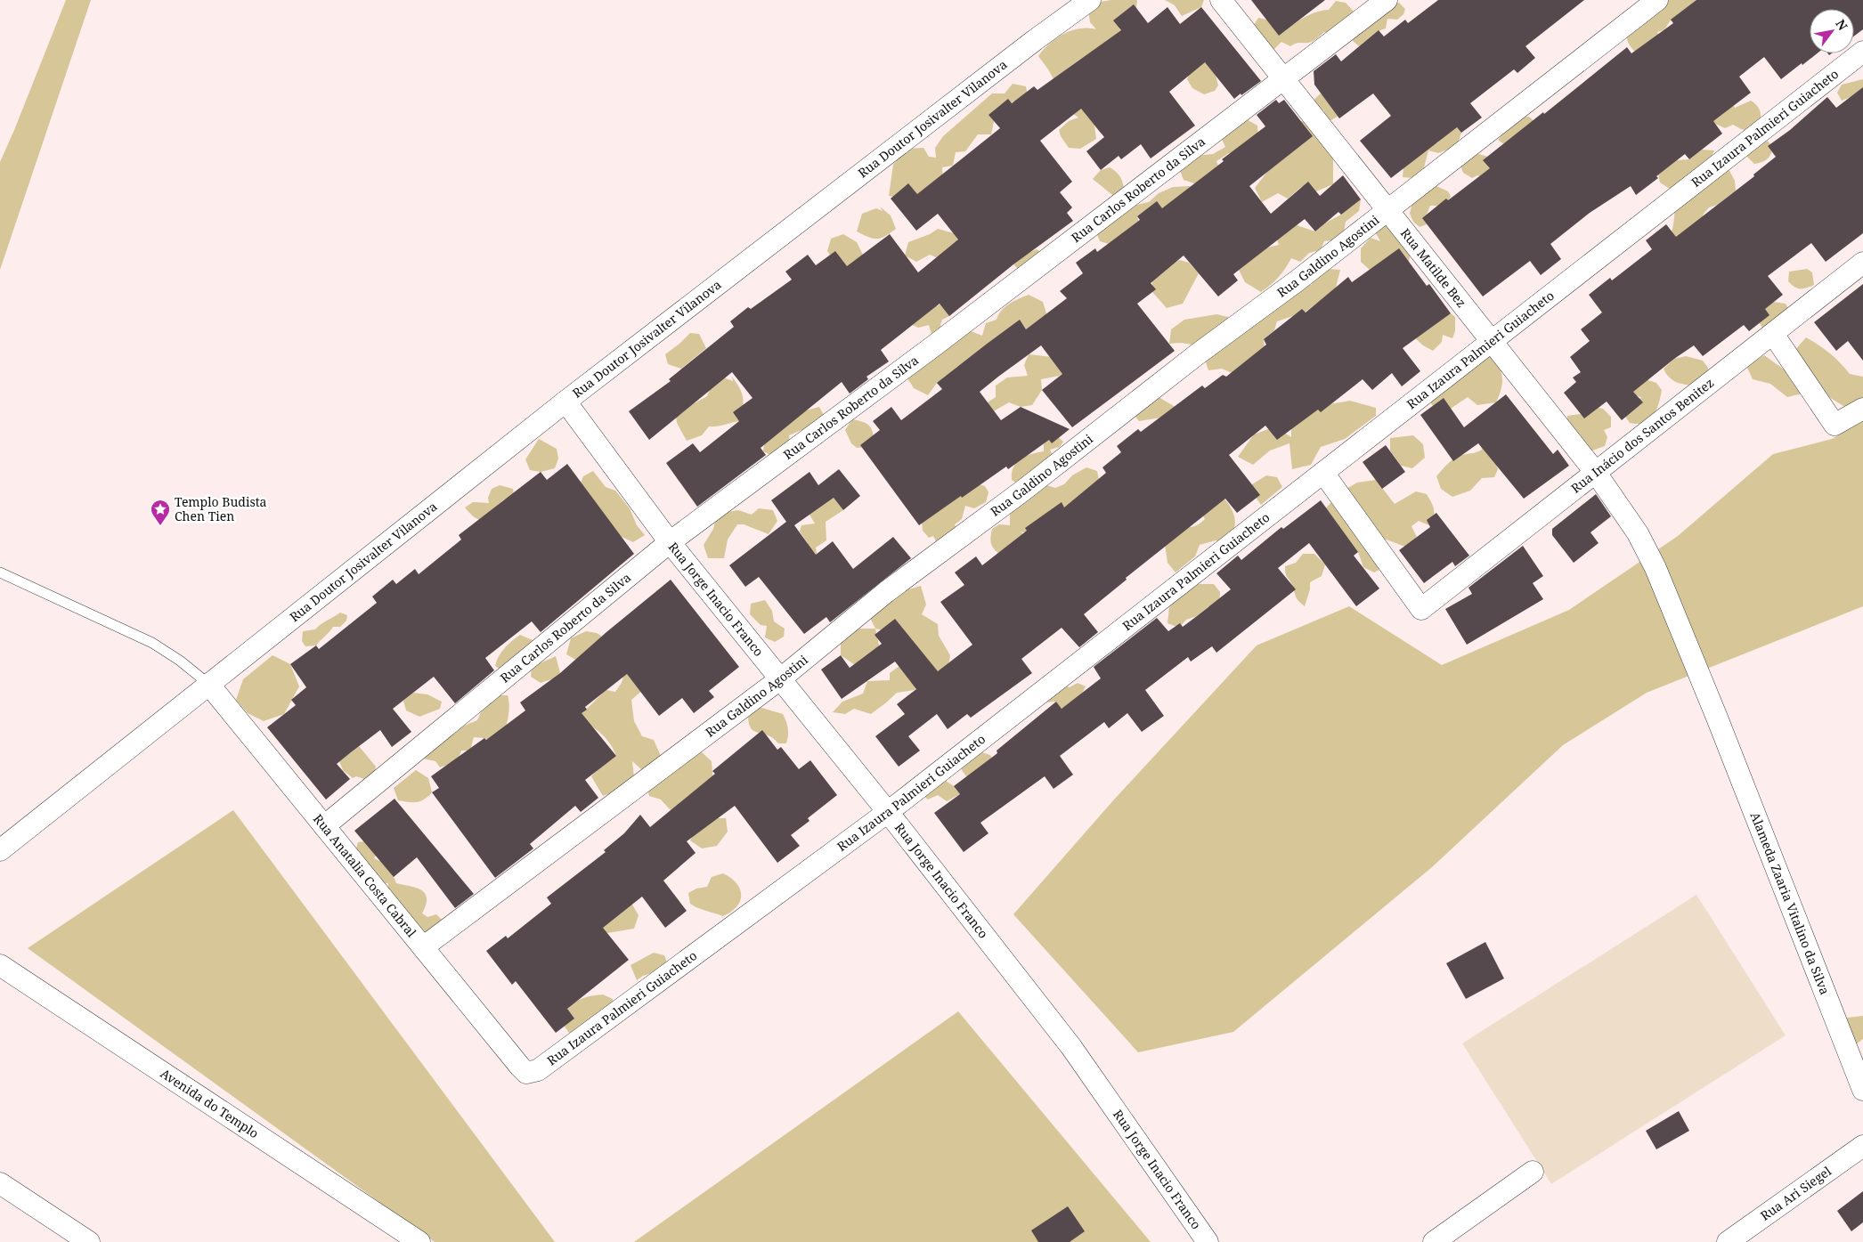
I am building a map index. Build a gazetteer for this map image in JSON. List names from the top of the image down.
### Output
{
  "streets": {
    "street": [
      "Rua Doutor Josivalter Vilanova",
      "Rua Izaura Palmieri Guiacheto",
      "Rua Carlos Roberto da Silva",
      "Rua Galdino Agostini",
      "Rua Matilde Bez",
      "Rua Inácio dos Santos Benitez",
      "Rua Jorge Inacio Franco",
      "Rua Anatalia Costa Cabral",
      "Alameda Zaaria Vitalino da Silva",
      "Avenida do Templo",
      "Rua Ari Siegel"
    ]
  },
  "crossings": [
    ["Rua Doutor Josivalter Vilanova", "Rua Jorge Inacio Franco"],
    ["Rua Doutor Josivalter Vilanova", "Rua Anatalia Costa Cabral"],
    ["Rua Izaura Palmieri Guiacheto", "Rua Matilde Bez"],
    ["Rua Izaura Palmieri Guiacheto", "Rua Inácio dos Santos Benitez"],
    ["Rua Izaura Palmieri Guiacheto", "Rua Jorge Inacio Franco"],
    ["Rua Izaura Palmieri Guiacheto", "Rua Anatalia Costa Cabral"],
    ["Rua Carlos Roberto da Silva", "Rua Matilde Bez"],
    ["Rua Carlos Roberto da Silva", "Rua Jorge Inacio Franco"],
    ["Rua Carlos Roberto da Silva", "Rua Anatalia Costa Cabral"],
    ["Rua Galdino Agostini", "Rua Matilde Bez"],
    ["Rua Galdino Agostini", "Rua Jorge Inacio Franco"],
    ["Rua Galdino Agostini", "Rua Anatalia Costa Cabral"],
    ["Rua Matilde Bez", "Rua Inácio dos Santos Benitez"],
    ["Rua Matilde Bez", "Alameda Zaaria Vitalino da Silva"],
    ["Rua Inácio dos Santos Benitez", "Alameda Zaaria Vitalino da Silva"]
  ],
  "places": {
    "place": ["Templo Budista Chen Tien"]
  },
  "north": "top right"
}
